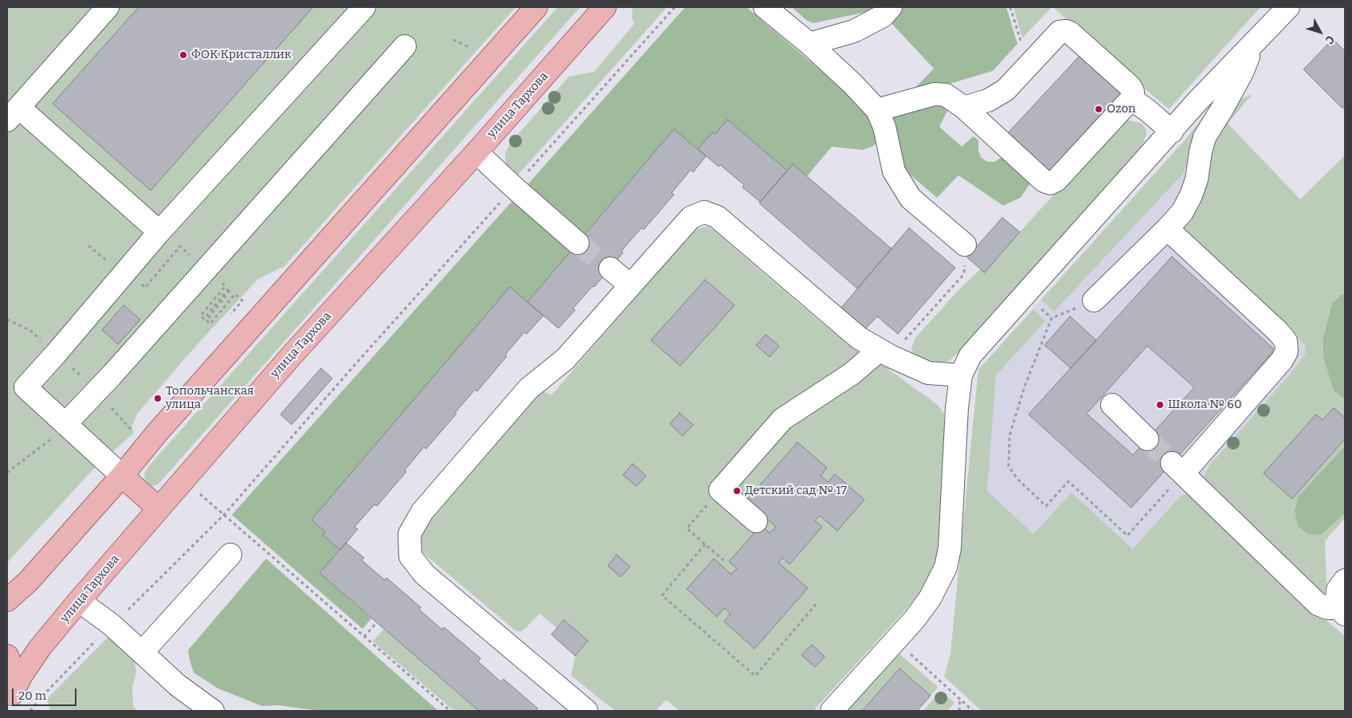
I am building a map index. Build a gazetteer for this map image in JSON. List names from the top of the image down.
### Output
{
  "streets": {
    "main road": ["улица Тархова"]
  },
  "places": [
    "ФОК Кристаллик",
    "Ozon",
    "Топольчанская улица",
    "Школа № 60",
    "Детский сад № 17"
  ],
  "scale_bar": "20 m",
  "north": "bottom right"
}
